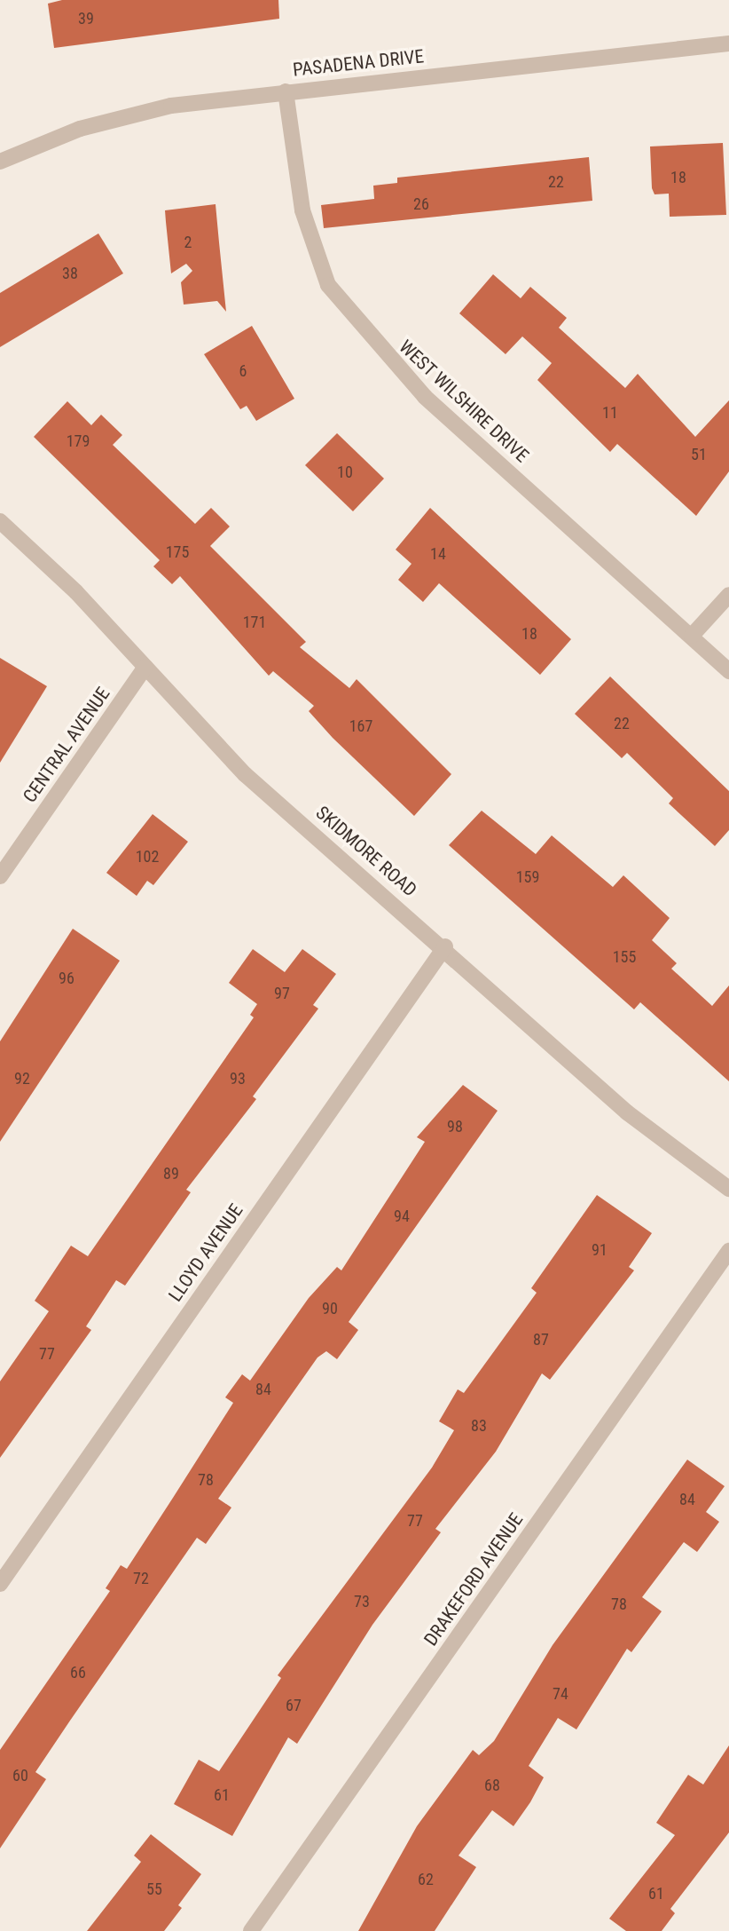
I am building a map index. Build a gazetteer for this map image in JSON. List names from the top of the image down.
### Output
{
  "streets": {
    "street": [
      "PASADENA DRIVE",
      "WEST WILSHIRE DRIVE",
      "CENTRAL AVENUE",
      "SKIDMORE ROAD",
      "LLOYD AVENUE",
      "DRAKEFORD AVENUE"
    ]
  },
  "crossings": [
    ["PASADENA DRIVE", "WEST WILSHIRE DRIVE"],
    ["CENTRAL AVENUE", "SKIDMORE ROAD"],
    ["SKIDMORE ROAD", "LLOYD AVENUE"]
  ],
  "house_numbers": [
    "39",
    "18",
    "22",
    "26",
    "2",
    "38",
    "6",
    "11",
    "179",
    "51",
    "10",
    "175",
    "14",
    "171",
    "18",
    "22",
    "167",
    "102",
    "159",
    "155",
    "96",
    "97",
    "92",
    "93",
    "98",
    "89",
    "94",
    "91",
    "90",
    "87",
    "77",
    "84",
    "83",
    "78",
    "84",
    "77",
    "72",
    "73",
    "78",
    "66",
    "74",
    "67",
    "60",
    "68",
    "61",
    "62",
    "55",
    "61"
  ]
}
